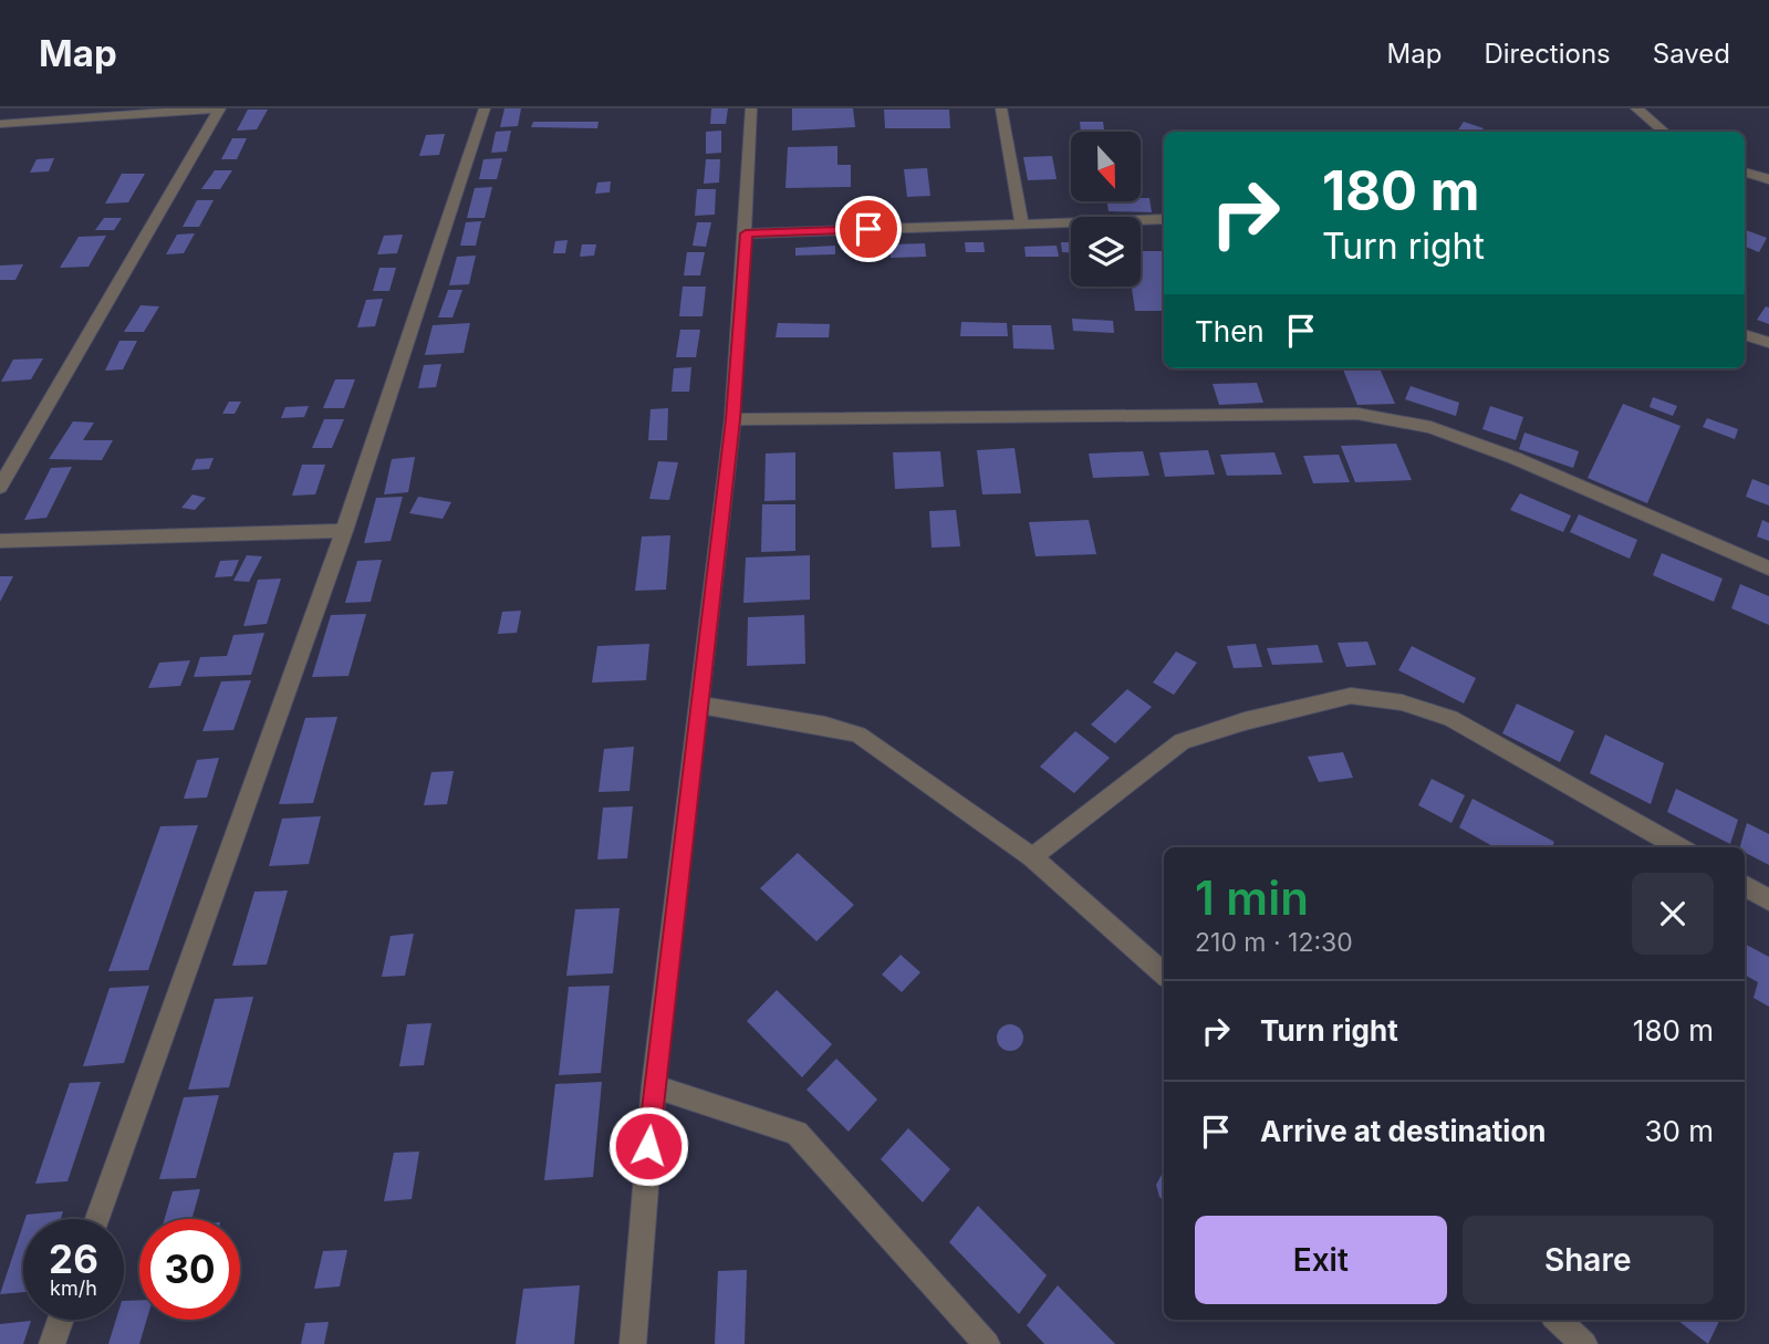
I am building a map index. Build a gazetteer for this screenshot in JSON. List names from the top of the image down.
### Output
{
  "north": "bottom",
  "page": {
    "header": "Map",
    "nav": ["Map", "Directions", "Saved"],
    "turn": ["180 m", "Turn right"],
    "then": "Then",
    "heading": ["1 min", "210 m · 12:30"],
    "list": [
      {
        "name": "Turn right",
        "value": "180 m"
      },
      {
        "name": "Arrive at destination",
        "value": "30 m"
      }
    ],
    "buttons": ["Exit", "Share"],
    "speed": "26 km/h",
    "limit": "30"
  }
}
